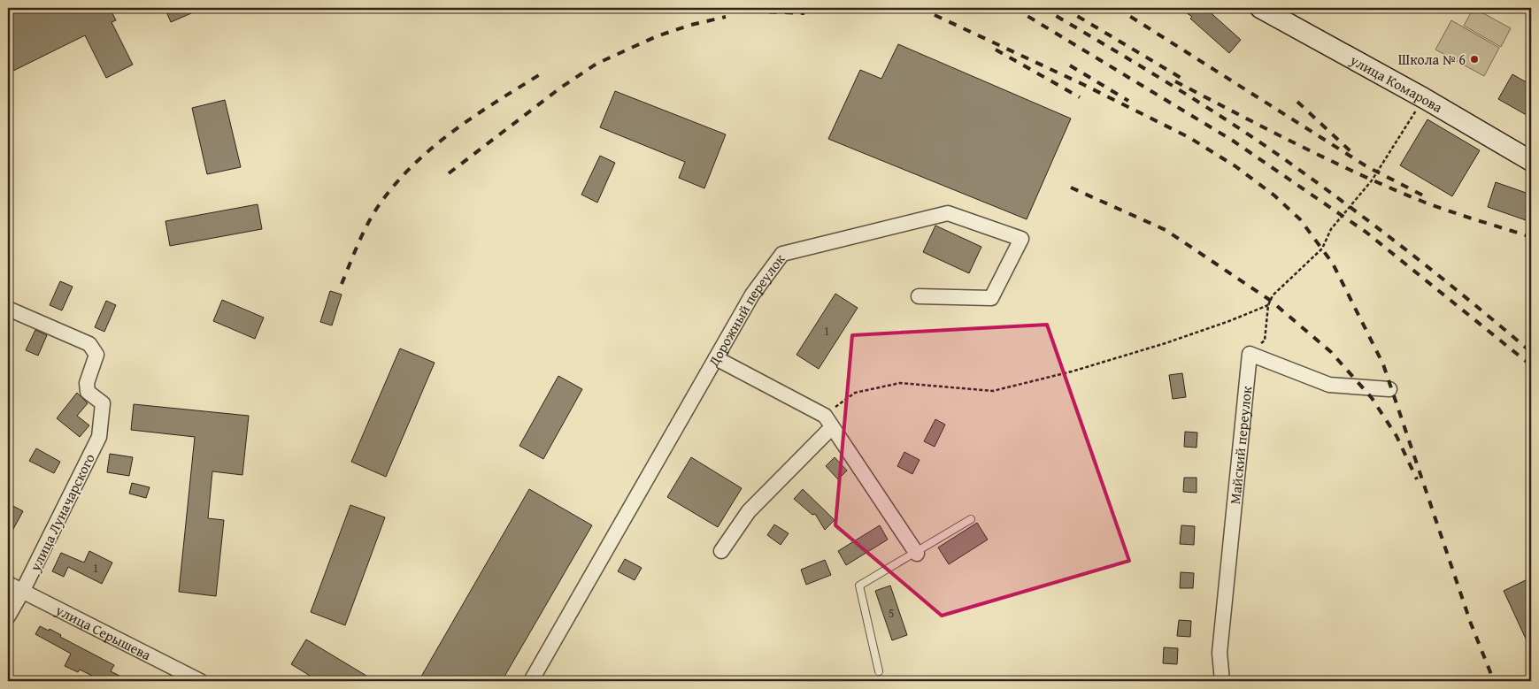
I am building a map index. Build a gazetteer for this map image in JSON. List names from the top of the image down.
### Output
{
  "streets": {
    "main road": ["улица Комарова"],
    "street": [
      "Дорожный переулок",
      "Майский переулок",
      "улица Луначарского",
      "улица Серышева"
    ]
  },
  "crossings": [
    ["улица Луначарского", "улица Серышева"]
  ],
  "places": ["Школа № 6"],
  "house_numbers": ["1", "1", "5"]
}
